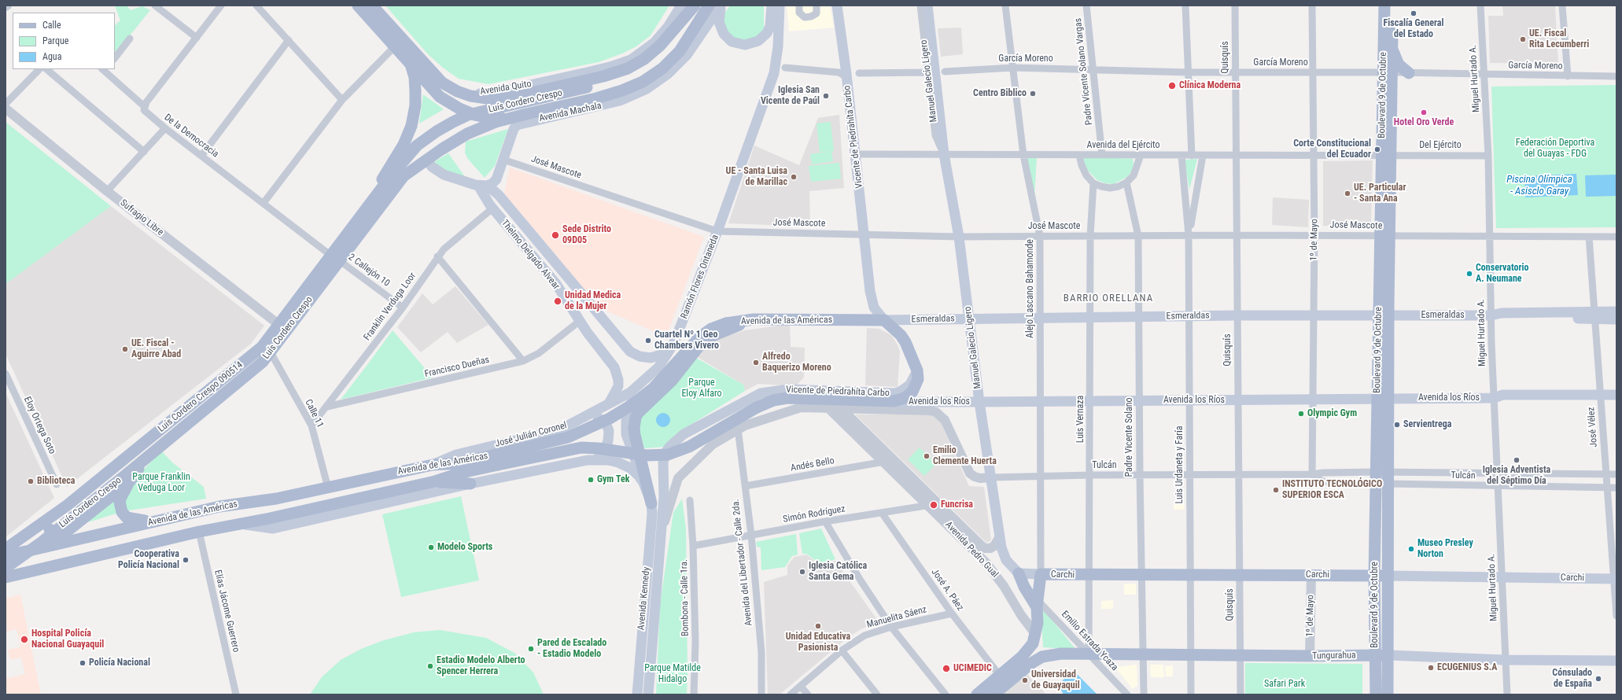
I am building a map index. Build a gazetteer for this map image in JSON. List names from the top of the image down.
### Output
{
  "streets": {
    "main road": [
      "Manuel Galecio Ligero",
      "Avenida Quito",
      "Boulevard 9 de Octubre",
      "Luís Cordero Crespo",
      "Avenida Machala",
      "Vicente de Piedrahíta Carbo",
      "Thelmo Delgado Alvear",
      "Ramón Flores Ontaneda",
      "Esmeraldas",
      "Avenida de las Américas",
      "Luís Cordero Crespo 090514",
      "Avenida los Ríos",
      "José Julián Coronel",
      "Carchi",
      "Avenida Kennedy",
      "Tungurahua"
    ],
    "street": [
      "Quisquís",
      "García Moreno",
      "Padre Vicente Solano Vargas",
      "Miguel Hurtado A.",
      "De la Democracia",
      "Avenida del Ejército",
      "Del Ejército",
      "José Mascote",
      "Sufragio Libre",
      "1º de Mayo",
      "2 Callejón 10",
      "Alejo Lascano Bahamonde",
      "Franklin Verduga Loor",
      "Francisco Dueñas",
      "Calle 11",
      "Luis Vernaza",
      "Eloy Ortega Soto",
      "José Vélez",
      "Padre Vicente Solano",
      "Andés Bello",
      "Luis Urdaneta y Faría",
      "Tulcán",
      "Simón Rodríguez",
      "Avenida Pedro Gual",
      "Avenida del Libertador - Calle 2da.",
      "José A. Páez",
      "Bombona - Calle 1ra.",
      "Elías Jácome Guerrero",
      "Manuelita Sáenz",
      "Emilio Estrada Ycaza"
    ]
  },
  "crossings": [
    ["Quisquís", "García Moreno"],
    ["Quisquís", "Avenida del Ejército"],
    ["Quisquís", "José Mascote"],
    ["Quisquís", "Esmeraldas"],
    ["Quisquís", "Avenida los Ríos"],
    ["Quisquís", "Tulcán"],
    ["Quisquís", "Carchi"],
    ["Quisquís", "Tungurahua"],
    ["García Moreno", "Padre Vicente Solano Vargas"],
    ["García Moreno", "Miguel Hurtado A."],
    ["García Moreno", "Boulevard 9 de Octubre"],
    ["García Moreno", "1º de Mayo"],
    ["García Moreno", "Alejo Lascano Bahamonde"],
    ["Padre Vicente Solano Vargas", "Avenida del Ejército"],
    ["Miguel Hurtado A.", "Del Ejército"],
    ["Miguel Hurtado A.", "José Mascote"],
    ["Miguel Hurtado A.", "Esmeraldas"],
    ["Miguel Hurtado A.", "Avenida los Ríos"],
    ["Miguel Hurtado A.", "Tulcán"],
    ["Miguel Hurtado A.", "Carchi"],
    ["Miguel Hurtado A.", "Tungurahua"],
    ["Manuel Galecio Ligero", "Avenida del Ejército"],
    ["Manuel Galecio Ligero", "José Mascote"],
    ["Manuel Galecio Ligero", "Esmeraldas"],
    ["Manuel Galecio Ligero", "Avenida los Ríos"],
    ["Manuel Galecio Ligero", "Tulcán"],
    ["Manuel Galecio Ligero", "Avenida Pedro Gual"],
    ["Manuel Galecio Ligero", "Carchi"],
    ["Avenida Quito", "Luís Cordero Crespo"],
    ["Boulevard 9 de Octubre", "Avenida del Ejército"],
    ["Boulevard 9 de Octubre", "Del Ejército"],
    ["Boulevard 9 de Octubre", "José Mascote"],
    ["Boulevard 9 de Octubre", "Esmeraldas"],
    ["Boulevard 9 de Octubre", "Avenida los Ríos"],
    ["Boulevard 9 de Octubre", "Tulcán"],
    ["Boulevard 9 de Octubre", "Carchi"],
    ["Boulevard 9 de Octubre", "Tungurahua"],
    ["Luís Cordero Crespo", "Avenida Machala"],
    ["Luís Cordero Crespo", "De la Democracia"],
    ["Luís Cordero Crespo", "2 Callejón 10"],
    ["Luís Cordero Crespo", "Luís Cordero Crespo 090514"],
    ["Luís Cordero Crespo", "Calle 11"],
    ["Avenida Machala", "José Mascote"],
    ["Avenida Machala", "Thelmo Delgado Alvear"],
    ["De la Democracia", "2 Callejón 10"],
    ["De la Democracia", "Luís Cordero Crespo 090514"],
    ["Vicente de Piedrahíta Carbo", "Avenida del Ejército"],
    ["Vicente de Piedrahíta Carbo", "José Mascote"],
    ["Vicente de Piedrahíta Carbo", "Esmeraldas"],
    ["Vicente de Piedrahíta Carbo", "Avenida de las Américas"],
    ["Vicente de Piedrahíta Carbo", "Avenida Kennedy"],
    ["Avenida del Ejército", "Del Ejército"],
    ["Avenida del Ejército", "1º de Mayo"],
    ["Avenida del Ejército", "Alejo Lascano Bahamonde"],
    ["Avenida del Ejército", "Luis Urdaneta y Faría"],
    ["José Mascote", "1º de Mayo"],
    ["José Mascote", "Ramón Flores Ontaneda"],
    ["José Mascote", "Alejo Lascano Bahamonde"],
    ["José Mascote", "Luis Vernaza"],
    ["José Mascote", "José Vélez"],
    ["José Mascote", "Padre Vicente Solano"],
    ["José Mascote", "Luis Urdaneta y Faría"],
    ["Sufragio Libre", "Luís Cordero Crespo 090514"],
    ["1º de Mayo", "Esmeraldas"],
    ["1º de Mayo", "Avenida los Ríos"],
    ["1º de Mayo", "Tulcán"],
    ["1º de Mayo", "Carchi"],
    ["1º de Mayo", "Tungurahua"],
    ["Thelmo Delgado Alvear", "Ramón Flores Ontaneda"],
    ["Thelmo Delgado Alvear", "Franklin Verduga Loor"],
    ["Thelmo Delgado Alvear", "Francisco Dueñas"],
    ["Thelmo Delgado Alvear", "José Julián Coronel"],
    ["2 Callejón 10", "Franklin Verduga Loor"],
    ["2 Callejón 10", "Luís Cordero Crespo 090514"],
    ["Ramón Flores Ontaneda", "José Julián Coronel"],
    ["Alejo Lascano Bahamonde", "Esmeraldas"],
    ["Alejo Lascano Bahamonde", "Avenida los Ríos"],
    ["Alejo Lascano Bahamonde", "Tulcán"],
    ["Alejo Lascano Bahamonde", "Carchi"],
    ["Franklin Verduga Loor", "Francisco Dueñas"],
    ["Franklin Verduga Loor", "Calle 11"],
    ["Esmeraldas", "Avenida de las Américas"],
    ["Esmeraldas", "Luis Vernaza"],
    ["Esmeraldas", "José Vélez"],
    ["Esmeraldas", "Padre Vicente Solano"],
    ["Esmeraldas", "Luis Urdaneta y Faría"],
    ["Avenida de las Américas", "Avenida los Ríos"],
    ["Avenida de las Américas", "Calle 11"],
    ["Avenida de las Américas", "José Julián Coronel"],
    ["Avenida de las Américas", "Elías Jácome Guerrero"],
    ["Avenida los Ríos", "Luis Vernaza"],
    ["Avenida los Ríos", "José Vélez"],
    ["Avenida los Ríos", "Padre Vicente Solano"],
    ["Avenida los Ríos", "Luis Urdaneta y Faría"],
    ["Luis Vernaza", "Tulcán"],
    ["Luis Vernaza", "Carchi"],
    ["Luis Vernaza", "Emilio Estrada Ycaza"],
    ["Luis Vernaza", "Tungurahua"],
    ["José Vélez", "Tulcán"],
    ["José Vélez", "Carchi"],
    ["Padre Vicente Solano", "Tulcán"],
    ["Padre Vicente Solano", "Carchi"],
    ["Padre Vicente Solano", "Tungurahua"],
    ["Andés Bello", "Avenida Pedro Gual"],
    ["Andés Bello", "Avenida del Libertador - Calle 2da."],
    ["Luis Urdaneta y Faría", "Tulcán"],
    ["Luis Urdaneta y Faría", "Carchi"],
    ["Luis Urdaneta y Faría", "Tungurahua"],
    ["Simón Rodríguez", "Avenida Pedro Gual"],
    ["Simón Rodríguez", "Avenida del Libertador - Calle 2da."],
    ["Simón Rodríguez", "José A. Páez"],
    ["Simón Rodríguez", "Bombona - Calle 1ra."],
    ["José A. Páez", "Manuelita Sáenz"],
    ["Emilio Estrada Ycaza", "Tungurahua"]
  ],
  "districts": ["BARRIO ORELLANA"],
  "water": ["Piscina Olímpica - Asisclo Garay"],
  "parks": [
    "Federación Deportiva del Guayas - FDG",
    "Parque Eloy Alfaro",
    "Parque Franklin Veduga Loor",
    "Parque Matilde Hidalgo",
    "Safari Park"
  ],
  "places": [
    "Fiscalía General del Estado",
    "UE. Fiscal Rita Lecumberri",
    "Clínica Moderna",
    "Centro Biblico",
    "Iglesia San Vicente de Paúl",
    "Hotel Oro Verde",
    "Corte Constitucional del Ecuador",
    "UE - Santa Luisa de Marillac",
    "UE. Particular - Santa Ana",
    "Sede Distrito 09D05",
    "Conservatorio A. Neumane",
    "Unidad Medica de la Mujer",
    "Cuartel Nº 1 Geo Chambers Vivero",
    "UE. Fiscal - Aguirre Abad",
    "Alfredo Baquerizo Moreno",
    "Olympic Gym",
    "Servientrega",
    "Emilio Clemente Huerta",
    "Iglesia Adventista del Séptimo Día",
    "Gym Tek",
    "Biblioteca",
    "INSTITUTO TECNOLÓGICO SUPERIOR ESCA",
    "Funcrisa",
    "Modelo Sports",
    "Museo Presley Norton",
    "Cooperativa Policía Nacional",
    "Iglesia Católica Santa Gema",
    "Unidad Educativa Pasionista",
    "Hospital Policía Nacional Guayaquil",
    "Pared de Escalado - Estadio Modelo",
    "Policía Nacional",
    "Estadio Modelo Alberto Spencer Herrera",
    "ECUGENIUS S.A",
    "UCIMEDIC",
    "Cónsulado de España",
    "Universidad de Guayaquil"
  ],
  "legend": ["Calle", "Parque", "Agua"]
}
